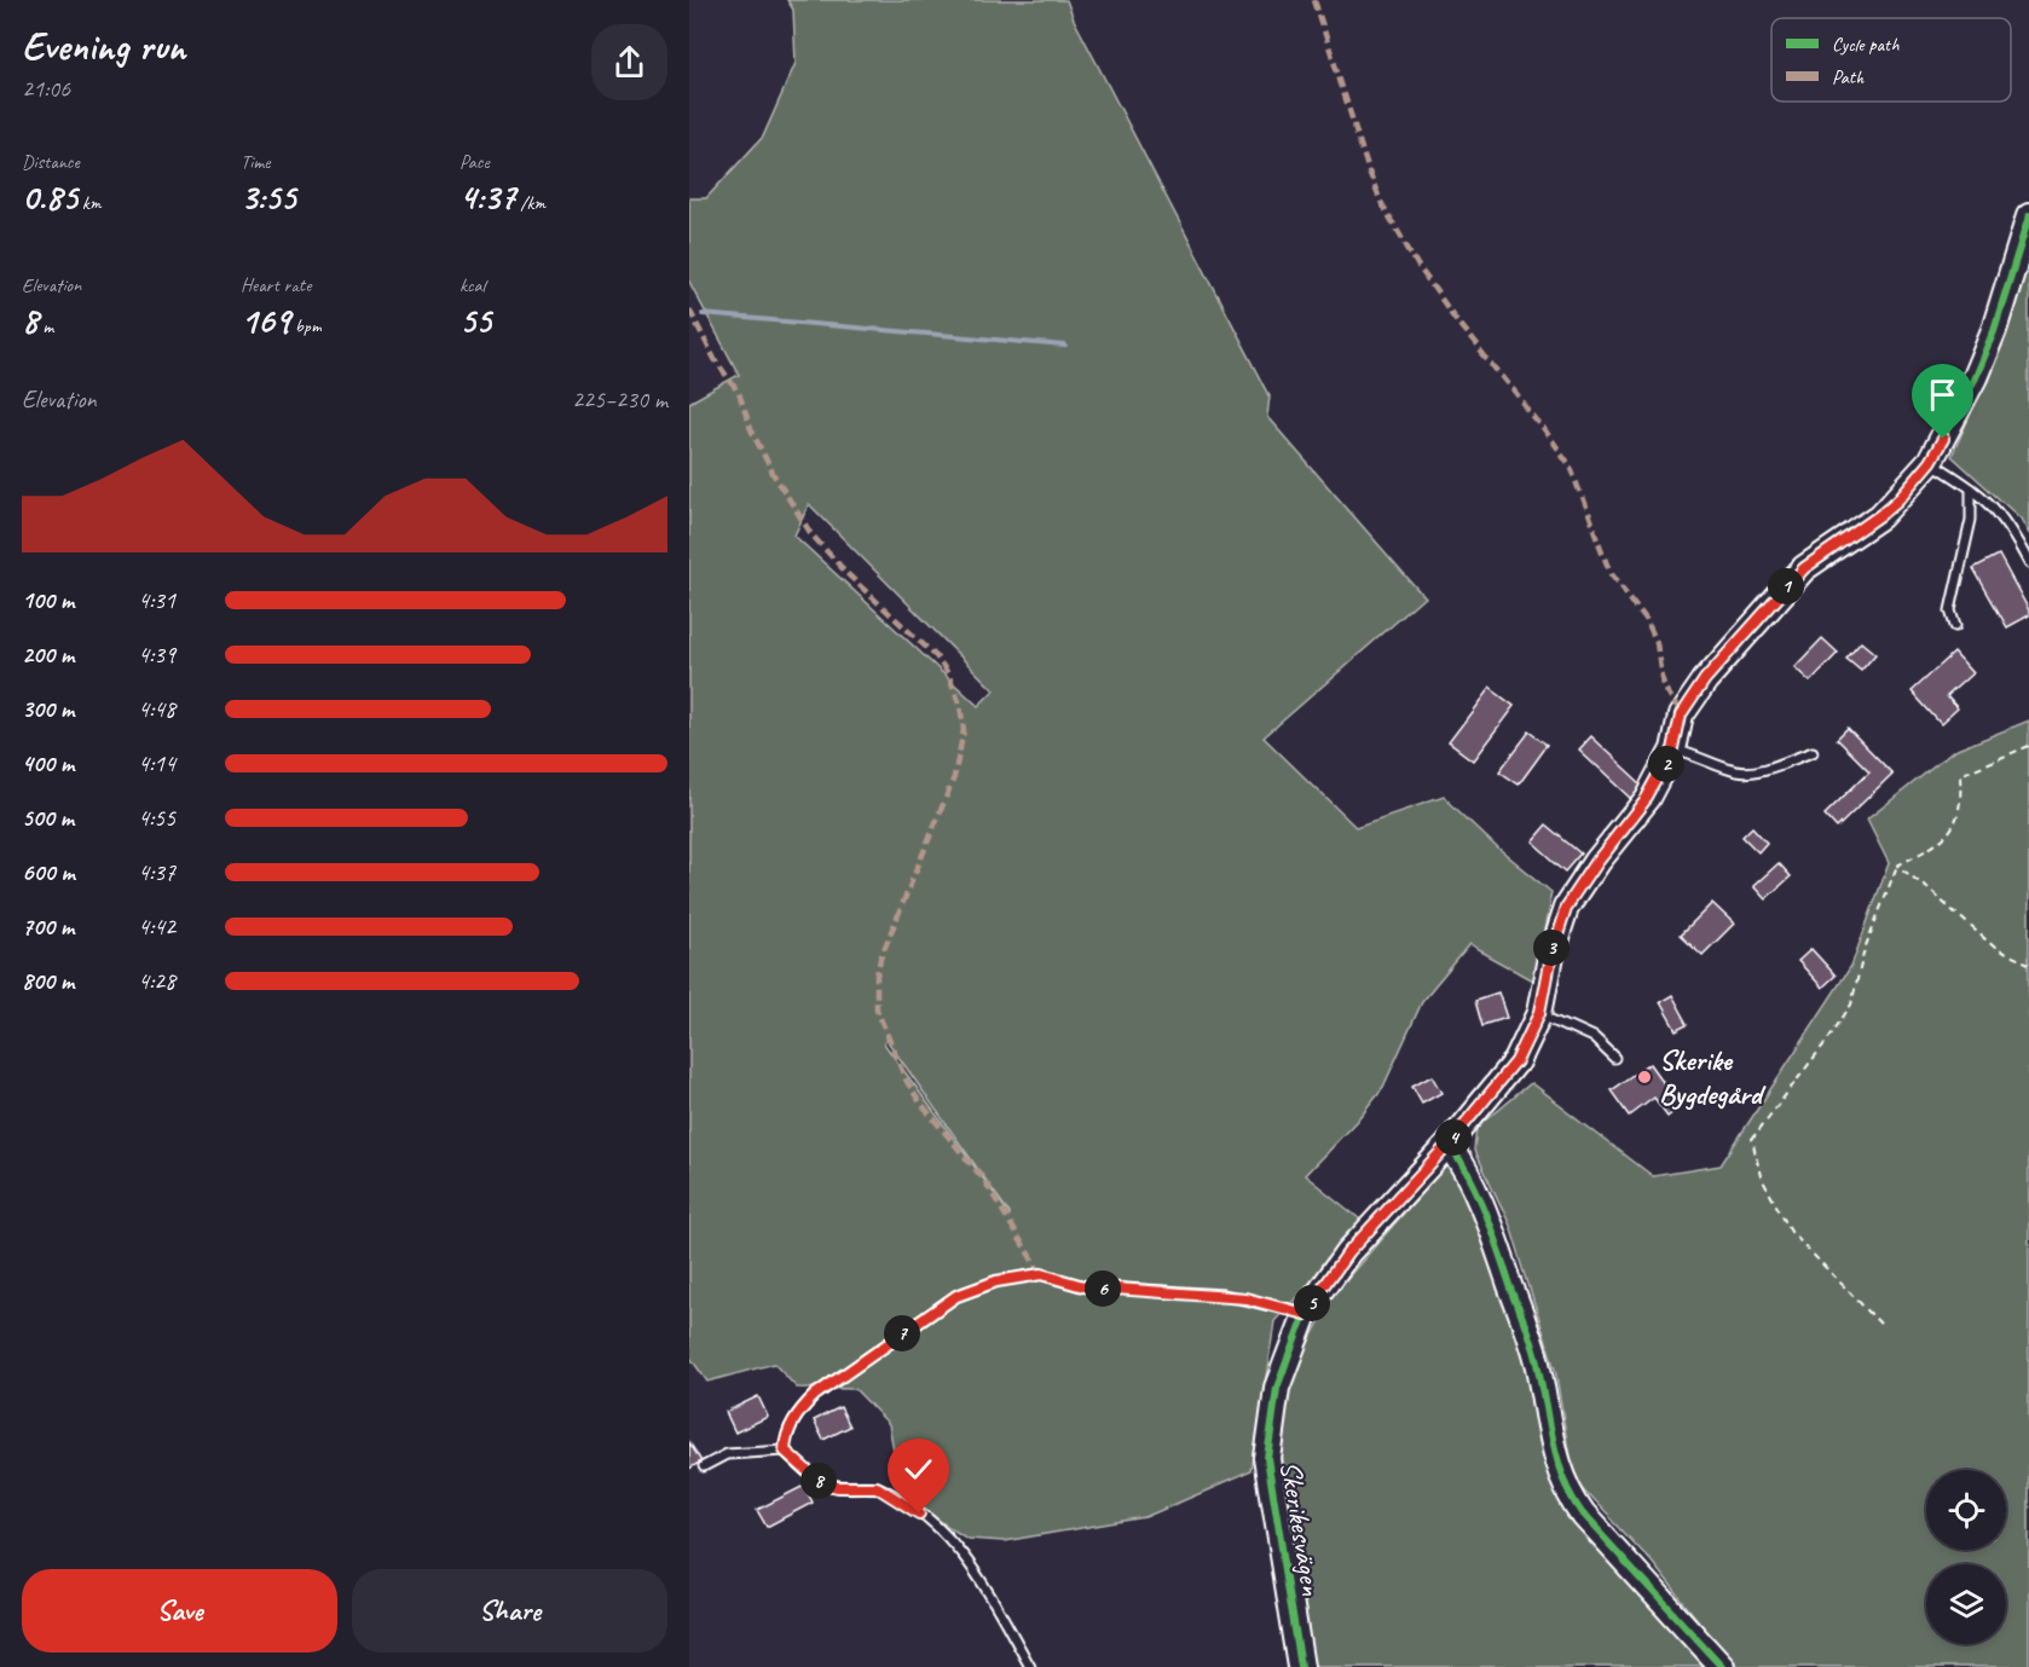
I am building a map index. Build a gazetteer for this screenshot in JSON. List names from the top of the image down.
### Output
{
  "streets": {
    "street": ["Skerikesvägen"]
  },
  "places": ["Skerike Bygdegård"],
  "legend": ["Cycle path", "Path"],
  "page": {
    "heading": ["Evening run", "21:06"],
    "stats": [
      ["Distance", "0.85 km"],
      ["Time", "3:55"],
      ["Pace", "4:37 /km"],
      ["Elevation", "8 m"],
      ["Heart rate", "169 bpm"],
      ["kcal", "55"]
    ],
    "chart": ["Elevation", "225–230 m"],
    "pins": [
      "1",
      "2",
      "3",
      "4",
      "6",
      "5",
      "7",
      "8"
    ],
    "list": [
      {
        "name": "100 m",
        "note": "4:31"
      },
      {
        "name": "200 m",
        "note": "4:39"
      },
      {
        "name": "300 m",
        "note": "4:48"
      },
      {
        "name": "400 m",
        "note": "4:14"
      },
      {
        "name": "500 m",
        "note": "4:55"
      },
      {
        "name": "600 m",
        "note": "4:37"
      },
      {
        "name": "700 m",
        "note": "4:42"
      },
      {
        "name": "800 m",
        "note": "4:28"
      }
    ],
    "buttons": ["Save", "Share"]
  }
}
